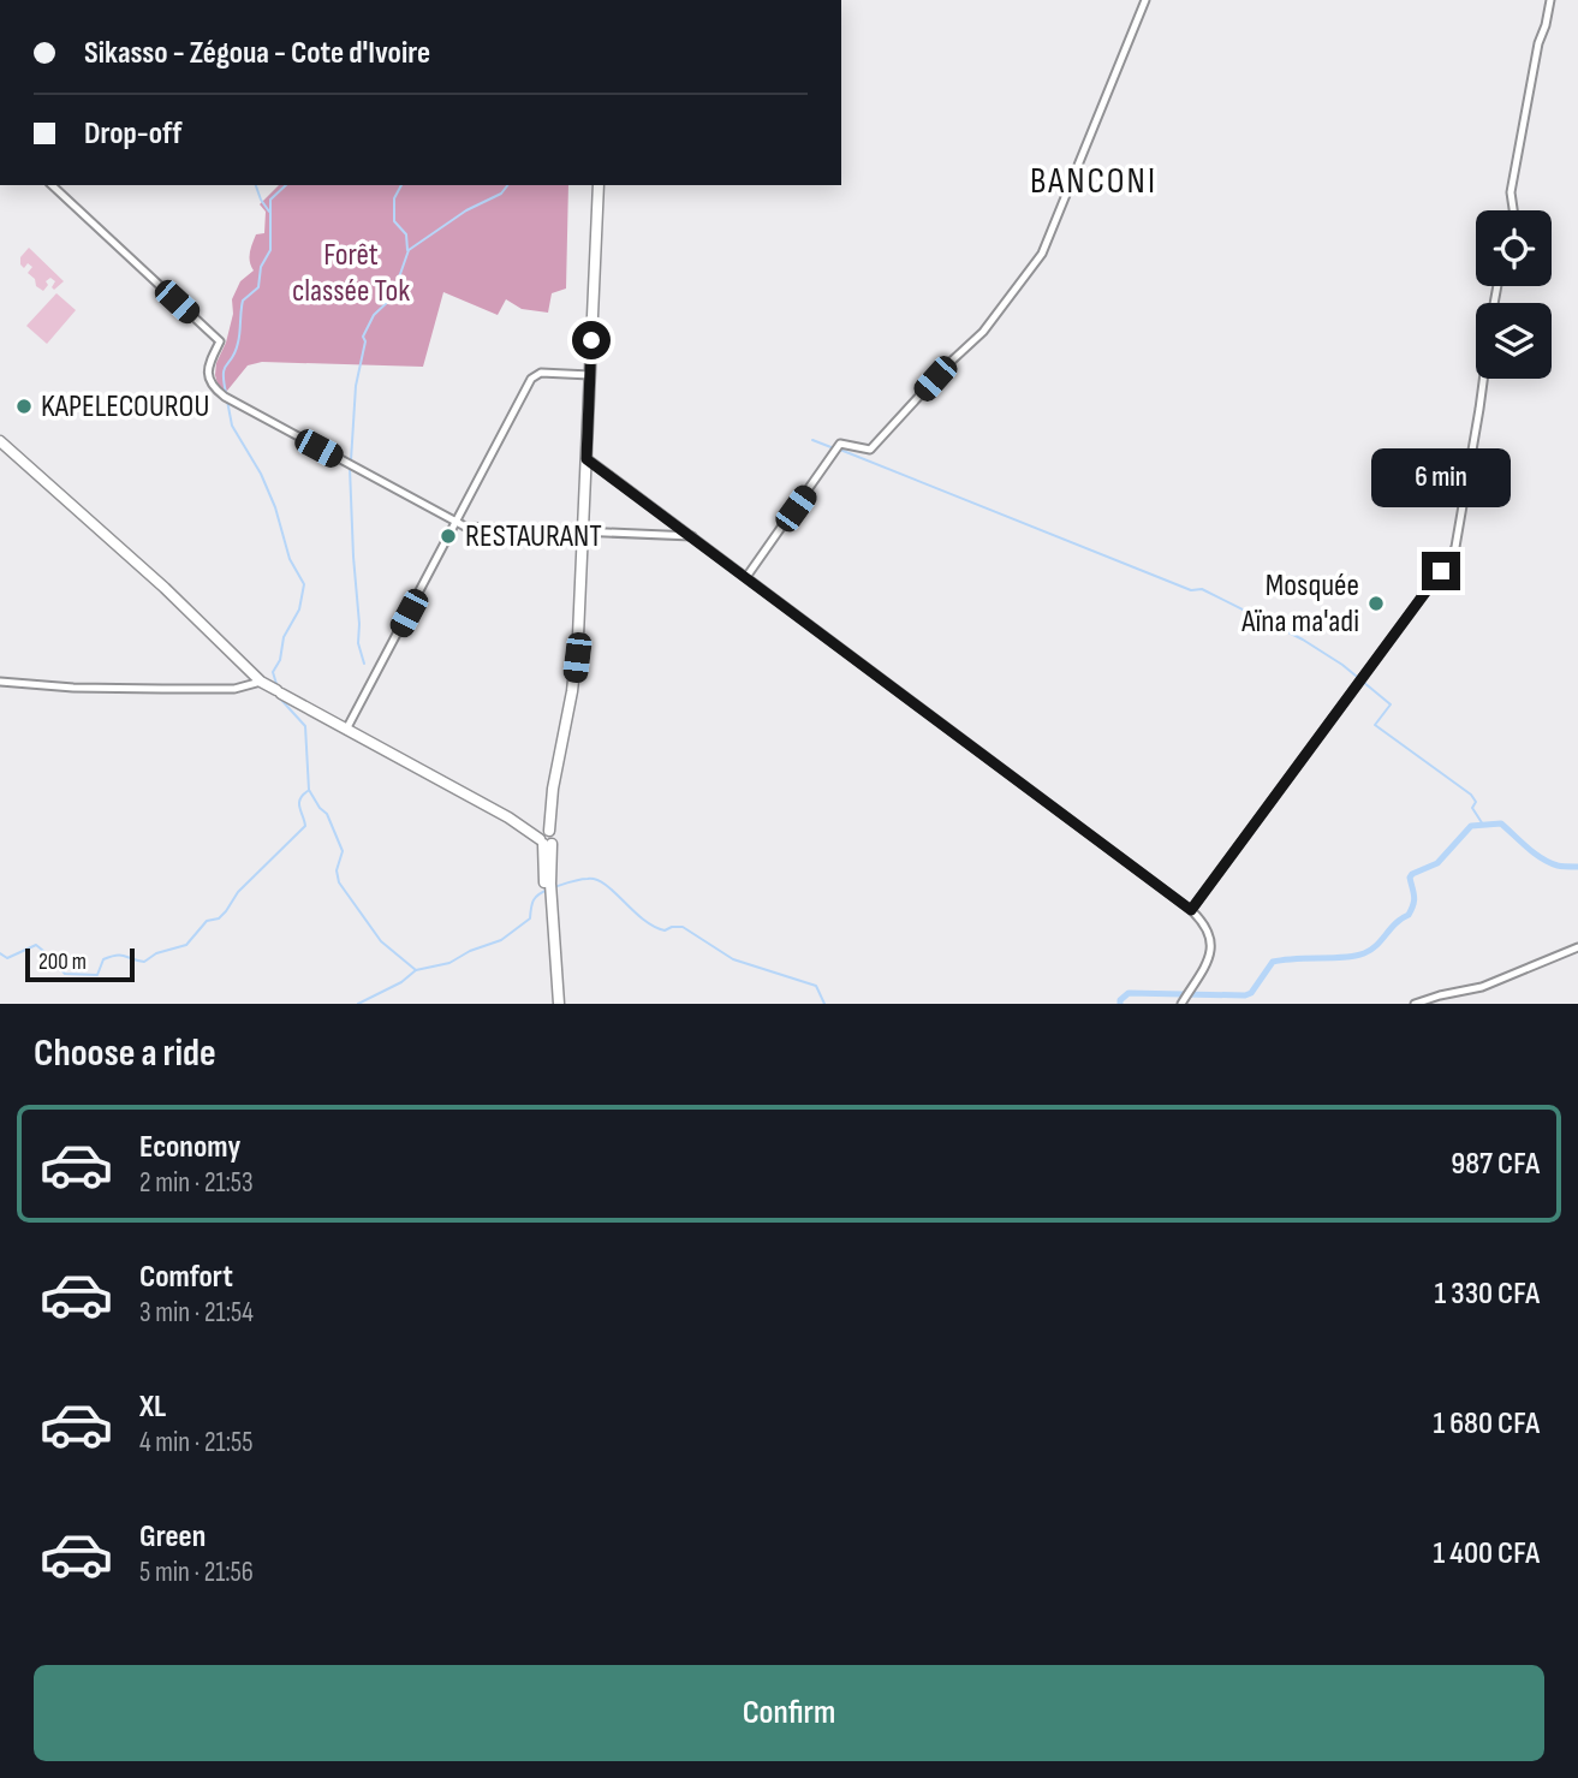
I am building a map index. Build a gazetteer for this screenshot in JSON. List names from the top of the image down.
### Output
{
  "districts": ["BANCONI"],
  "parks": ["Forêt classée Tok"],
  "places": ["KAPELECOUROU", "RESTAURANT", "Mosquée Aïna ma'adi"],
  "scale_bar": "200 m",
  "page": {
    "banner": ["Sikasso - Zégoua - Cote d'Ivoire", "Drop-off"],
    "bubble": "6 min",
    "scale": "200 m",
    "heading": "Choose a ride",
    "list": [
      {
        "name": "Economy",
        "note": "2 min · 21:53",
        "value": "987 CFA"
      },
      {
        "name": "Comfort",
        "note": "3 min · 21:54",
        "value": "1 330 CFA"
      },
      {
        "name": "XL",
        "note": "4 min · 21:55",
        "value": "1 680 CFA"
      },
      {
        "name": "Green",
        "note": "5 min · 21:56",
        "value": "1 400 CFA"
      }
    ],
    "buttons": "Confirm"
  }
}
